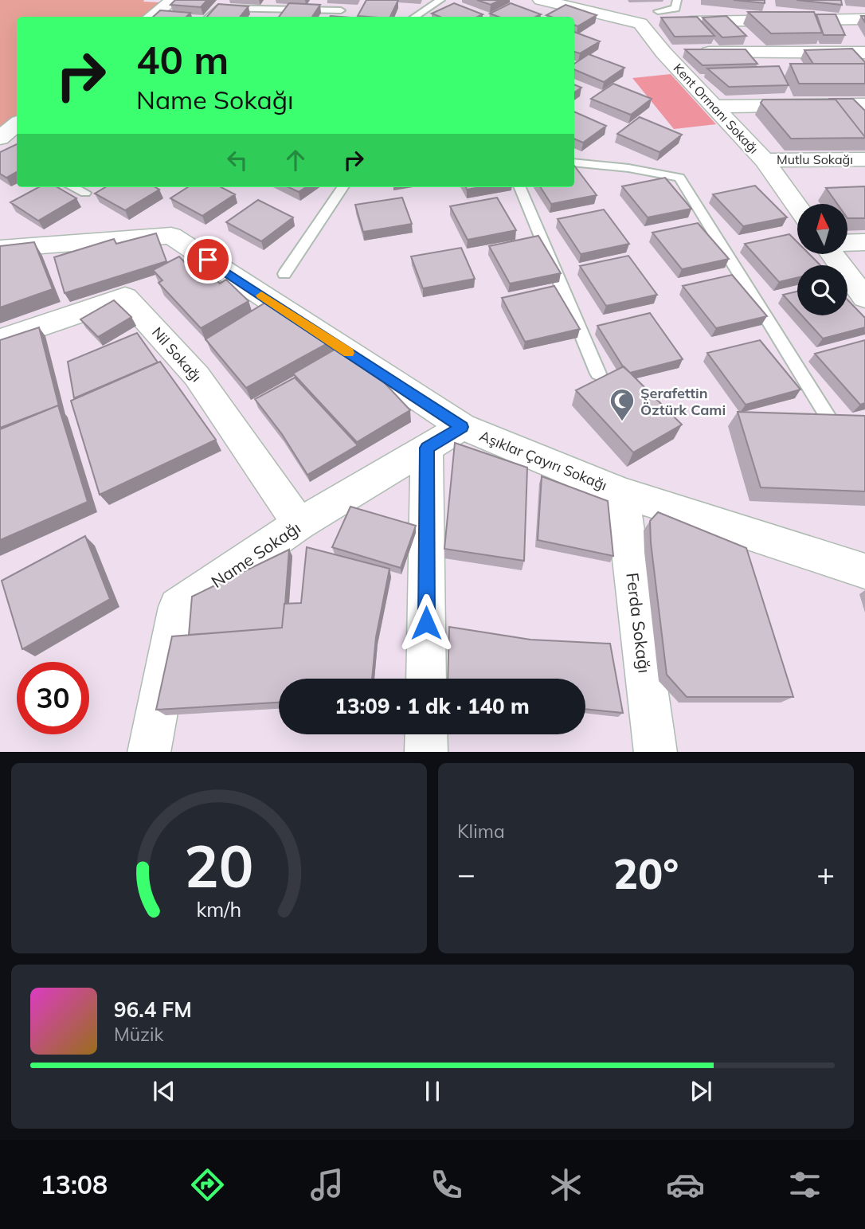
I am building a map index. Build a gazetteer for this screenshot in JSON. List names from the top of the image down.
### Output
{
  "streets": {
    "street": [
      "Kent Ormanı Sokağı",
      "Mutlu Sokağı",
      "Nil Sokağı",
      "Aşıklar Çayırı Sokağı",
      "Name Sokağı",
      "Ferda Sokağı"
    ]
  },
  "crossings": [
    ["Kent Ormanı Sokağı", "Mutlu Sokağı"],
    ["Nil Sokağı", "Name Sokağı"],
    ["Aşıklar Çayırı Sokağı", "Name Sokağı"],
    ["Aşıklar Çayırı Sokağı", "Ferda Sokağı"]
  ],
  "places": {
    "mosque": ["Şerafettin Öztürk Cami"]
  },
  "north": "top",
  "page": {
    "turn": ["40 m", "Name Sokağı"],
    "limit": "30",
    "trip": "13:09 · 1 dk · 140 m",
    "tile": "Klima",
    "heat": ["−", "20°", "+"],
    "song": ["96.4 FM", "Müzik"],
    "tabs": "13:08",
    "gauge": ["20", "km/h"]
  }
}
